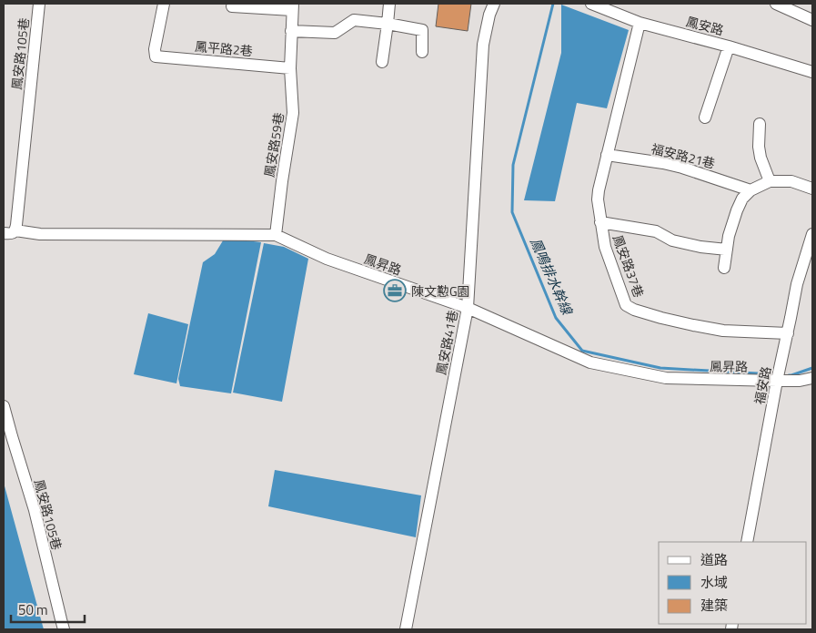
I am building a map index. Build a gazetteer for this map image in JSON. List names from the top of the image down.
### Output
{
  "streets": {
    "street": [
      "鳳安路",
      "鳳平路2巷",
      "鳳安路105巷",
      "鳳安路59巷",
      "福安路21巷",
      "鳳昇路",
      "鳳安路37巷",
      "鳳安路41巷",
      "福安路"
    ]
  },
  "crossings": [
    ["鳳安路", "鳳安路37巷"],
    ["鳳平路2巷", "鳳安路59巷"],
    ["鳳安路105巷", "鳳昇路"],
    ["鳳安路59巷", "鳳昇路"],
    ["福安路21巷", "鳳安路37巷"],
    ["鳳昇路", "鳳安路41巷"],
    ["鳳昇路", "福安路"],
    ["鳳安路37巷", "福安路"]
  ],
  "water": ["鳳鳴排水幹線"],
  "places": {
    "office": ["陳文懃G園"]
  },
  "legend": ["道路", "水域", "建築"],
  "scale_bar": "50 m"
}
